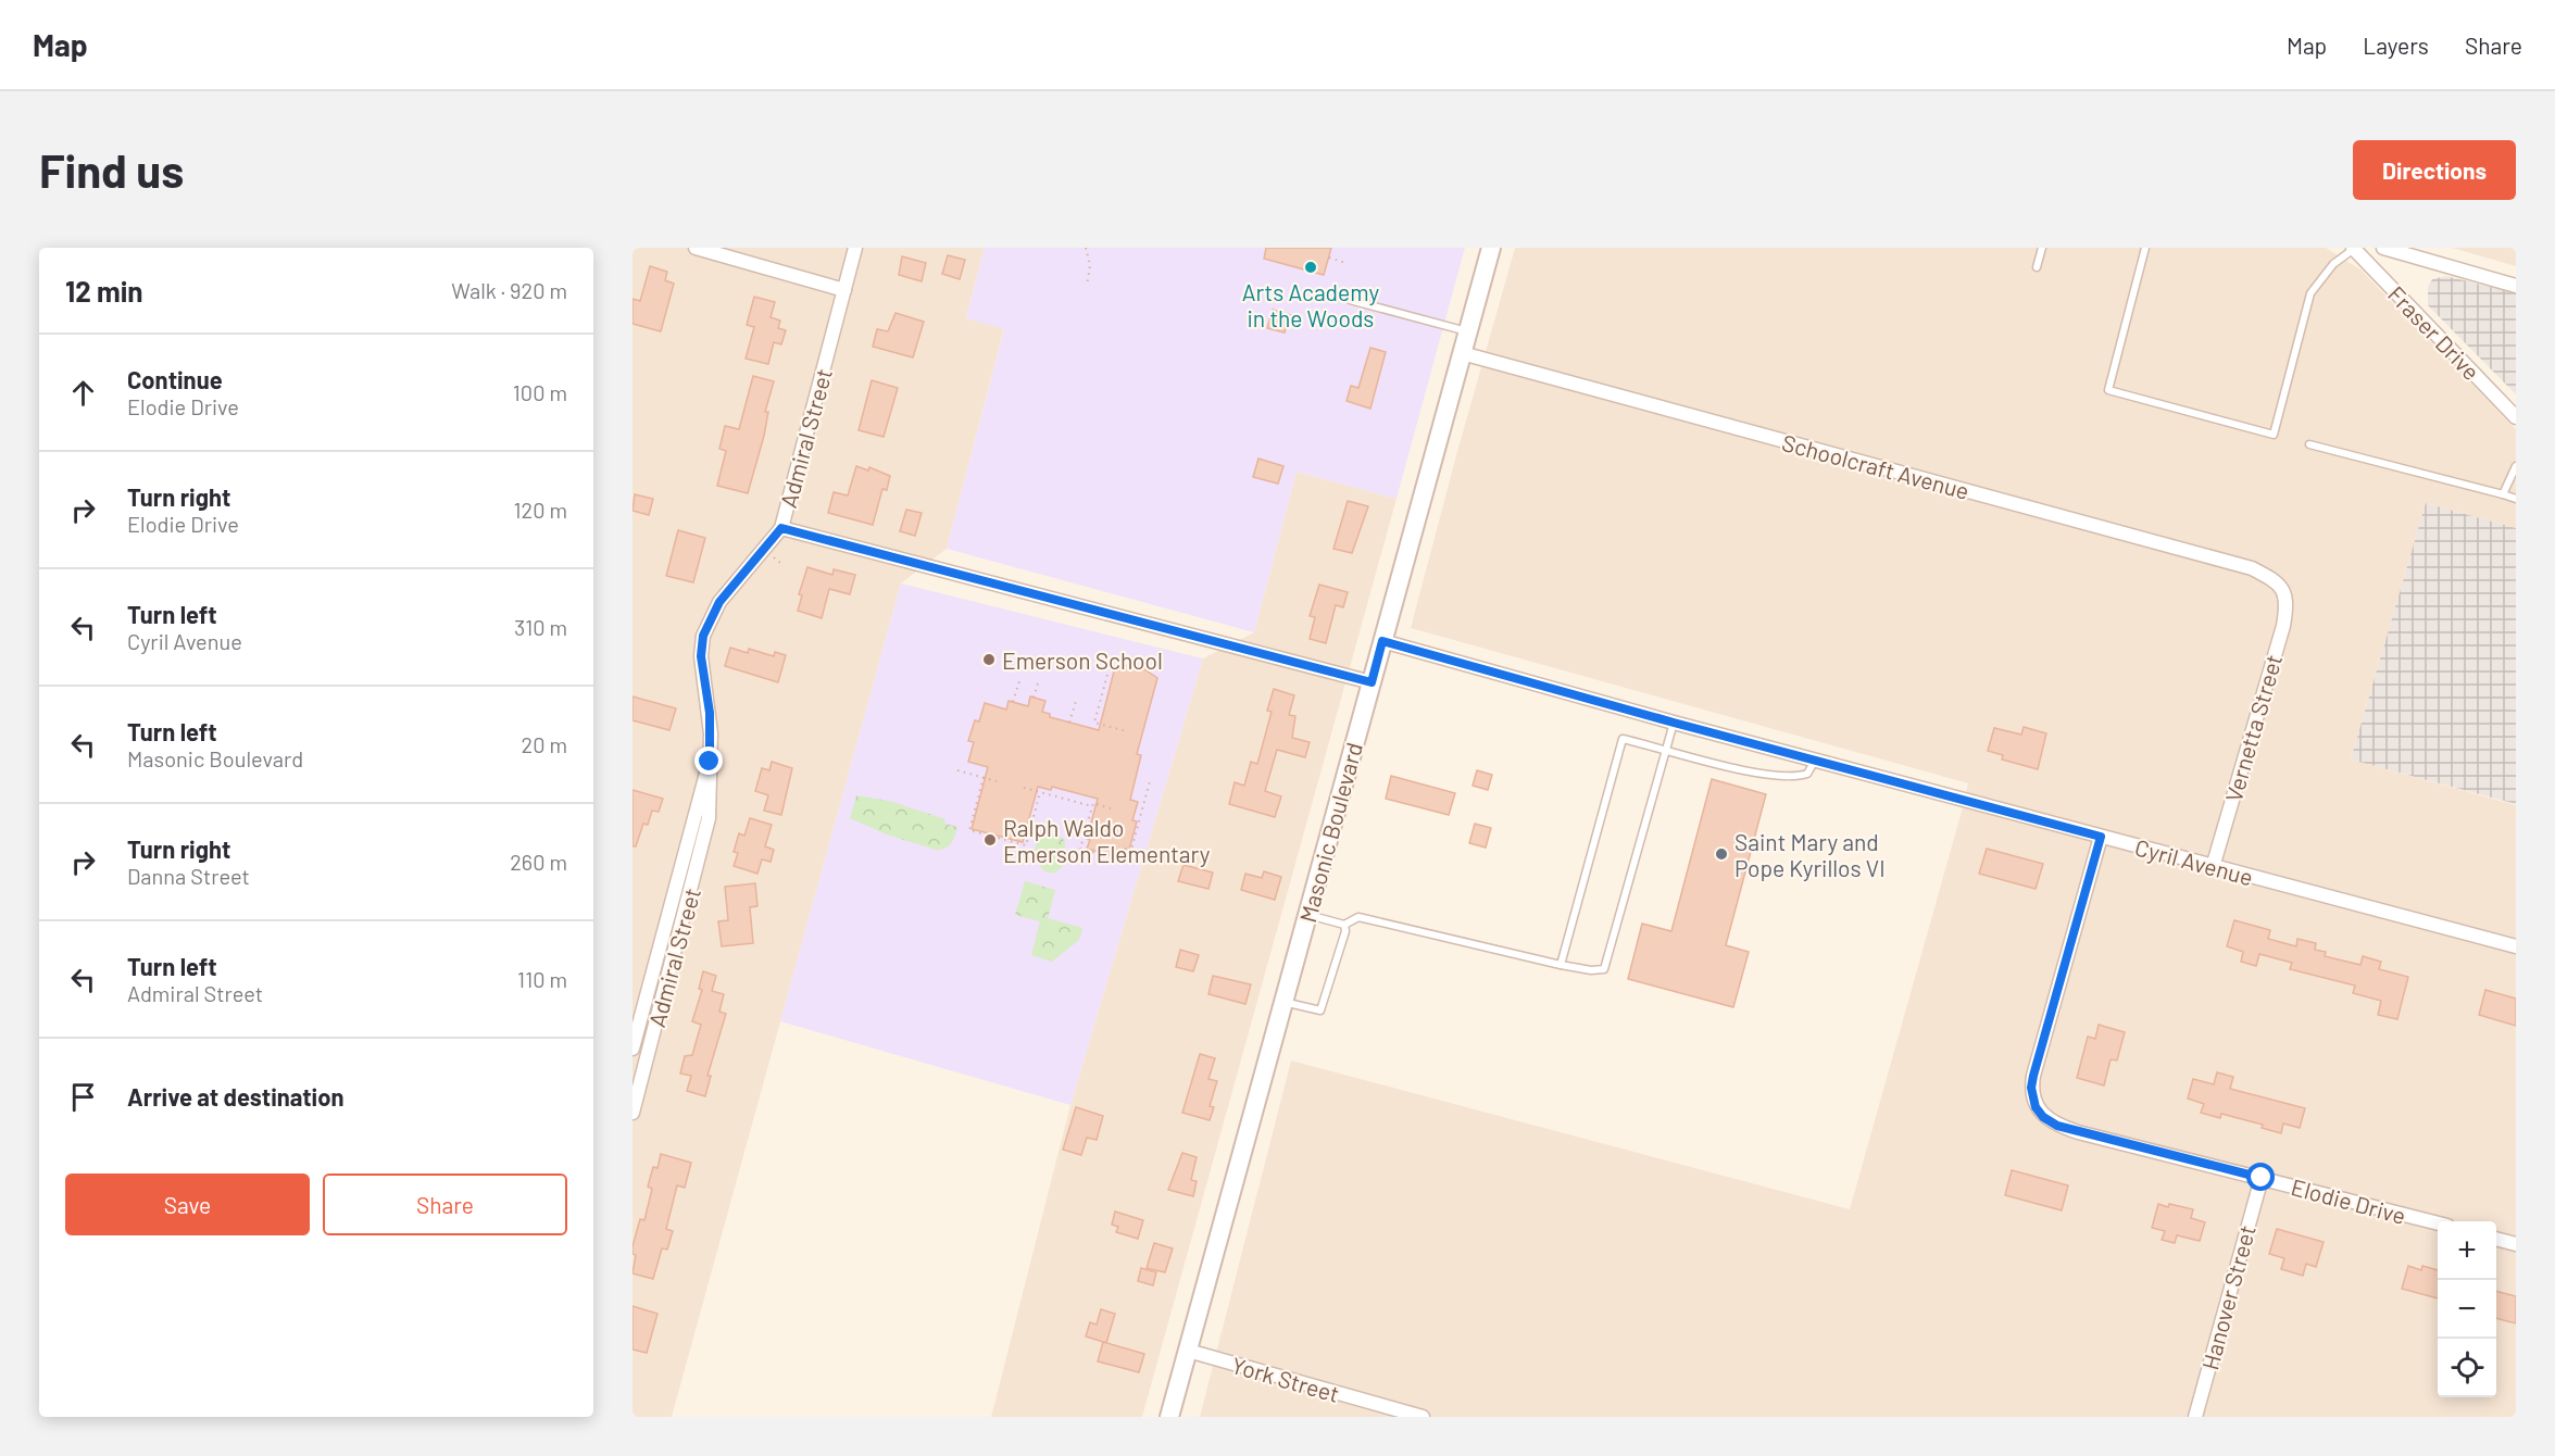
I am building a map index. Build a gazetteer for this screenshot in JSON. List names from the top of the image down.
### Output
{
  "streets": {
    "street": [
      "Fraser Drive",
      "Admiral Street",
      "Schoolcraft Avenue",
      "Vernetta Street",
      "Masonic Boulevard",
      "Cyril Avenue",
      "Elodie Drive",
      "Hanover Street",
      "York Street"
    ]
  },
  "crossings": [
    ["Schoolcraft Avenue", "Vernetta Street"],
    ["Schoolcraft Avenue", "Masonic Boulevard"],
    ["Vernetta Street", "Cyril Avenue"],
    ["Masonic Boulevard", "Cyril Avenue"],
    ["Masonic Boulevard", "York Street"],
    ["Cyril Avenue", "Elodie Drive"],
    ["Elodie Drive", "Hanover Street"]
  ],
  "places": [
    "Arts Academy in the Woods",
    "Emerson School",
    "Ralph Waldo Emerson Elementary",
    "Saint Mary and Pope Kyrillos VI"
  ],
  "page": {
    "header": "Map",
    "nav": ["Map", "Layers", "Share"],
    "buttons": [
      "Directions",
      ["Save", "Share"]
    ],
    "title": "Find us",
    "heading": ["12 min", "Walk · 920 m"],
    "list": [
      ["Continue", "Elodie Drive", "100 m"],
      ["Turn right", "Elodie Drive", "120 m"],
      ["Turn left", "Cyril Avenue", "310 m"],
      ["Turn left", "Masonic Boulevard", "20 m"],
      ["Turn right", "Danna Street", "260 m"],
      ["Turn left", "Admiral Street", "110 m"],
      "Arrive at destination"
    ],
    "map_buttons": ["+", "−"]
  }
}
